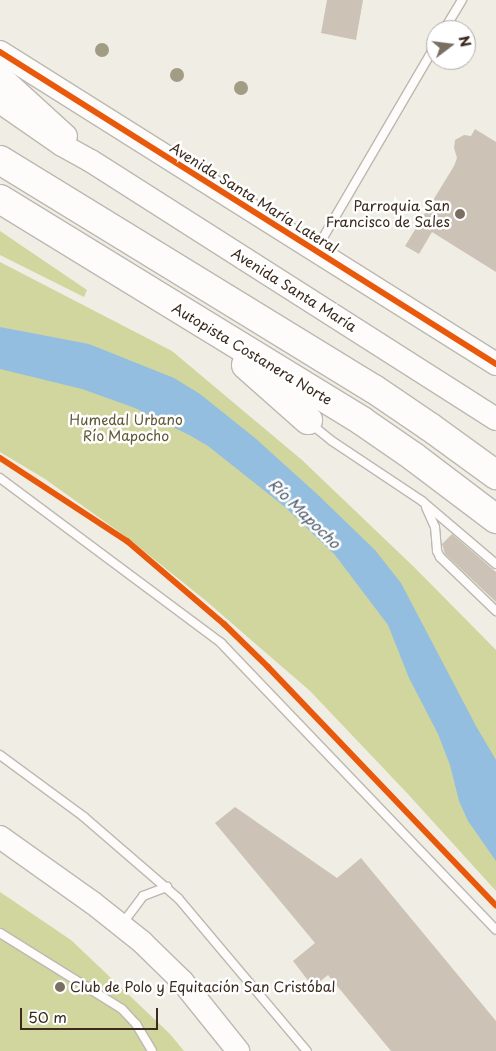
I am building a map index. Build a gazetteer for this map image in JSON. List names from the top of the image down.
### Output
{
  "streets": {
    "highway": ["Autopista Costanera Norte"],
    "main road": ["Avenida Santa María Lateral", "Avenida Santa María"]
  },
  "water": ["Río Mapocho"],
  "parks": ["Humedal Urbano Río Mapocho"],
  "places": ["Parroquia San Francisco de Sales", "Club de Polo y Equitación San Cristóbal"],
  "scale_bar": "50 m",
  "north": "right"
}
